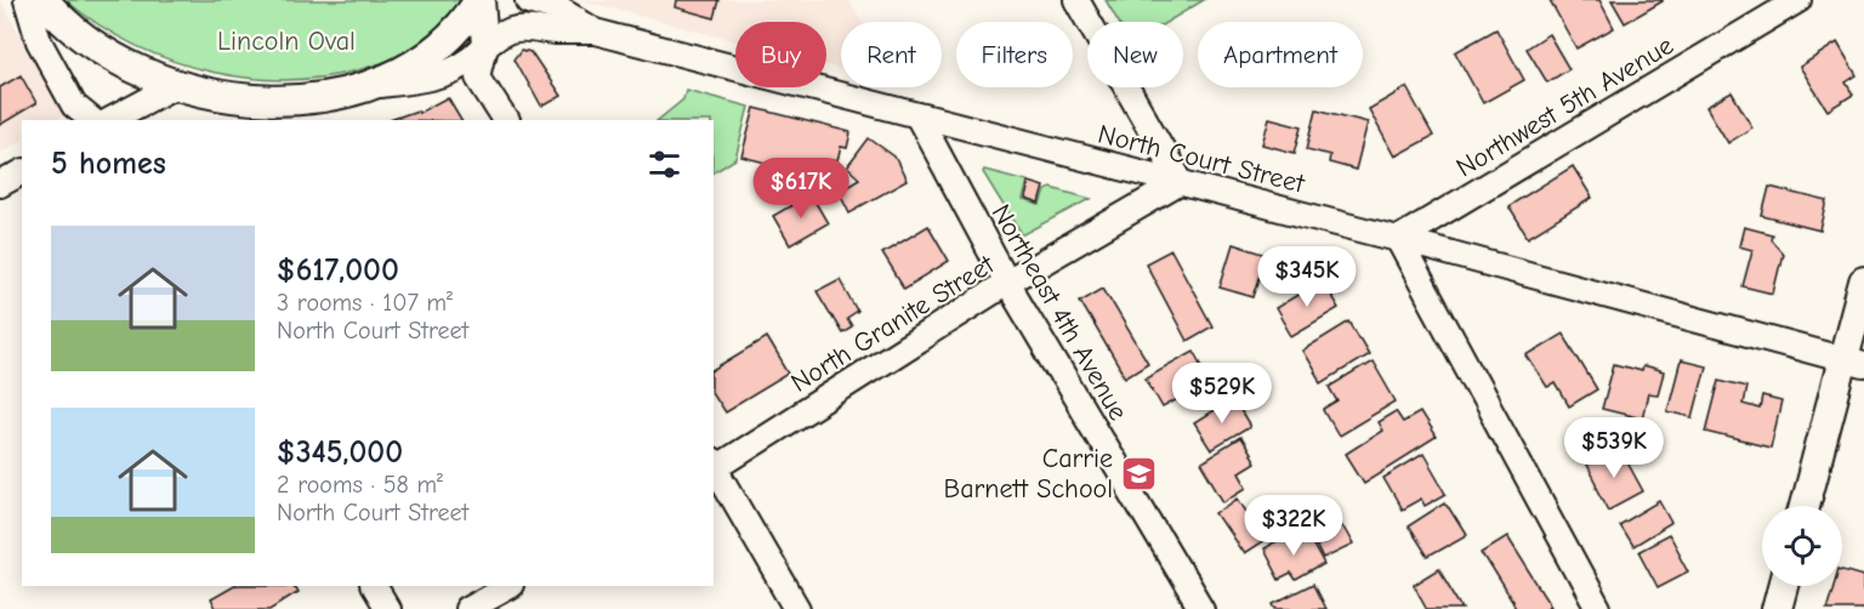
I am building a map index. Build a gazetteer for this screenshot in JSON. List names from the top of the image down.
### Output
{
  "streets": {
    "street": [
      "Northwest 5th Avenue",
      "North Court Street",
      "Northeast 4th Avenue",
      "North Granite Street"
    ]
  },
  "crossings": [
    ["Northwest 5th Avenue", "North Court Street"],
    ["North Court Street", "Northeast 4th Avenue"],
    ["North Court Street", "North Granite Street"],
    ["Northeast 4th Avenue", "North Granite Street"]
  ],
  "parks": ["Lincoln Oval"],
  "places": {
    "school or university": ["Carrie Barnett School"]
  },
  "page": {
    "chip": [
      "Buy",
      "Rent",
      "Filters",
      "New",
      "Apartment"
    ],
    "heading": "5 homes",
    "price": [
      "$617K",
      "$345K",
      "$529K",
      "$539K",
      "$322K"
    ],
    "list": [
      {
        "name": "$617,000",
        "note": "3 rooms · 107 m² · North Court Street"
      },
      {
        "name": "$345,000",
        "note": "2 rooms · 58 m² · North Court Street"
      }
    ]
  }
}
